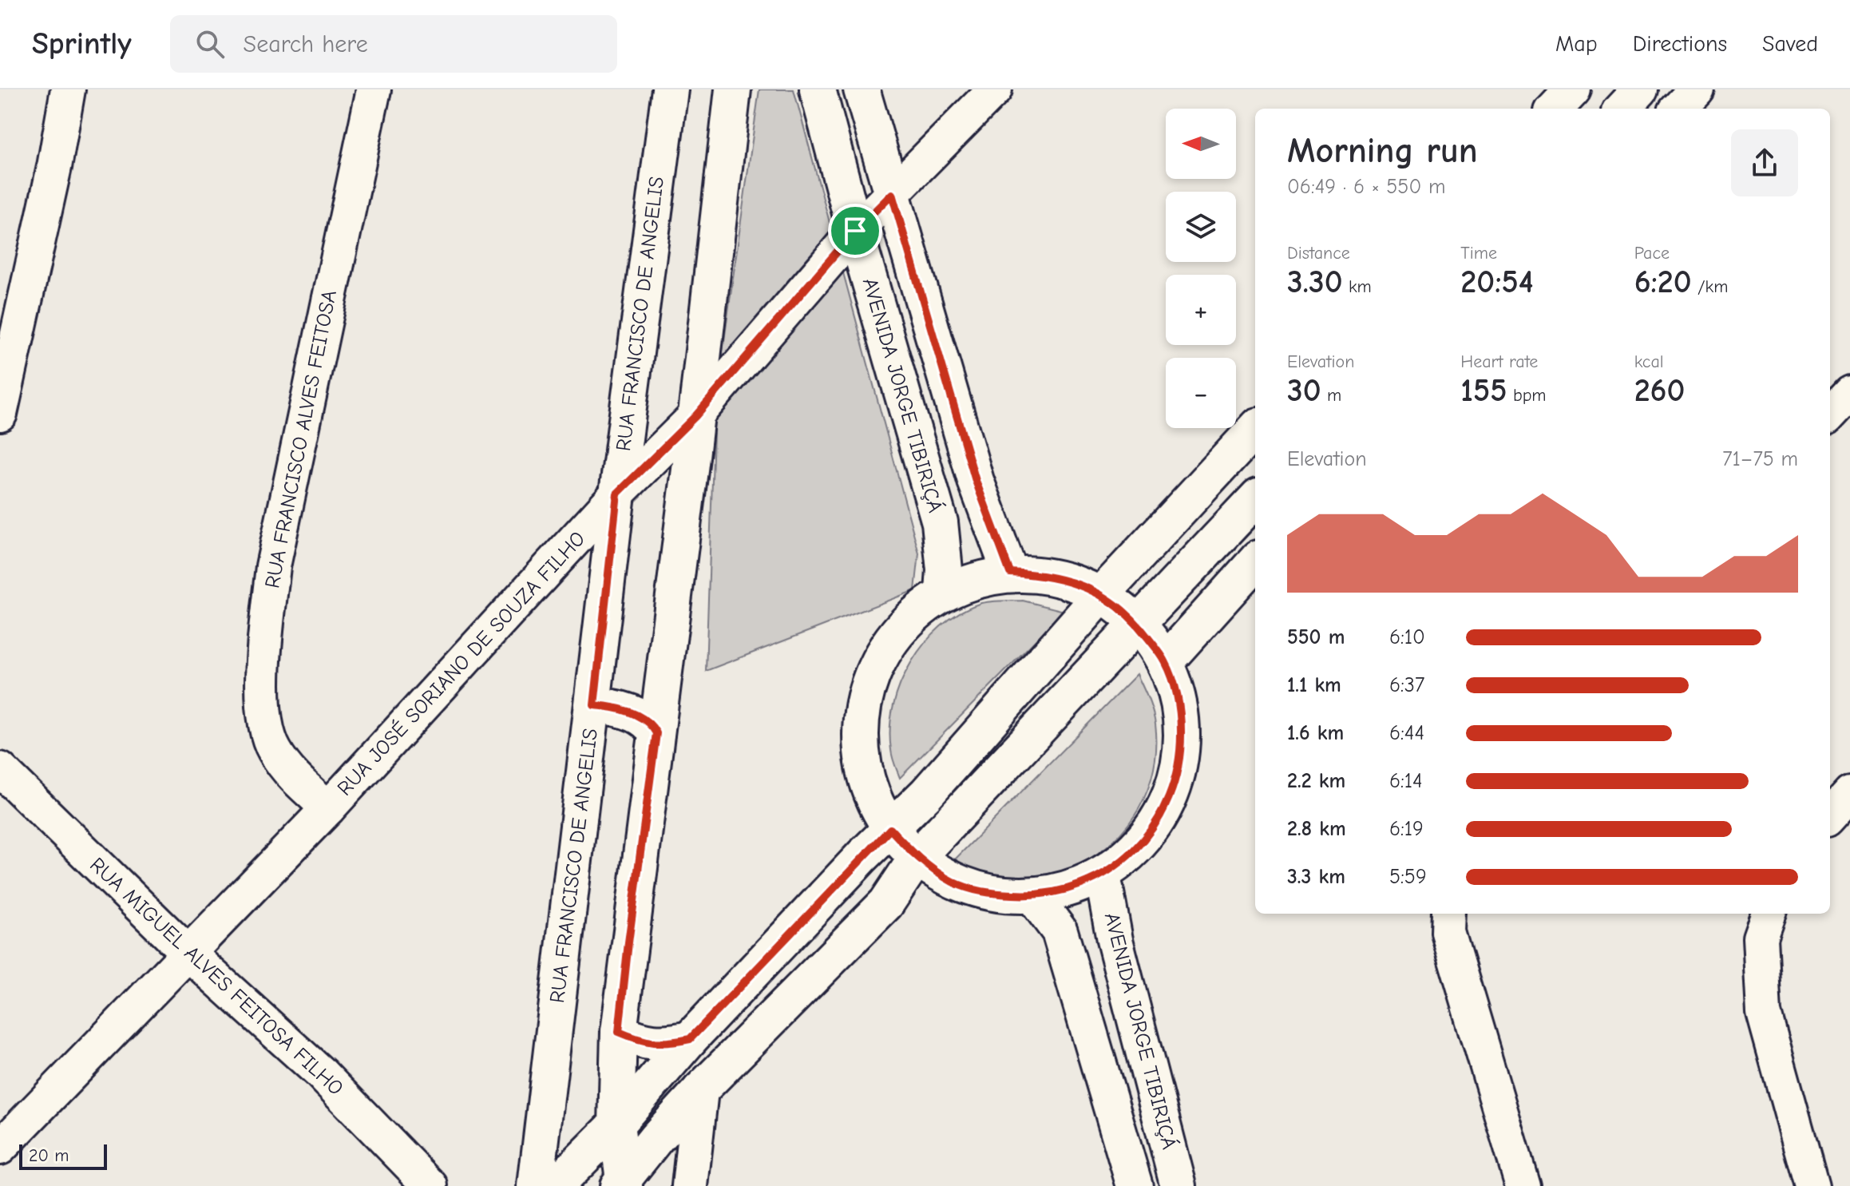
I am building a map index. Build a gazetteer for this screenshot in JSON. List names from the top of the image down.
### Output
{
  "streets": {
    "main road": ["RUA FRANCISCO DE ANGELIS", "AVENIDA JORGE TIBIRIÇÁ"],
    "street": ["RUA FRANCISCO ALVES FEITOSA", "RUA JOSÉ SORIANO DE SOUZA FILHO", "RUA MIGUEL ALVES FEITOSA FILHO"]
  },
  "crossings": [
    ["RUA FRANCISCO DE ANGELIS", "RUA JOSÉ SORIANO DE SOUZA FILHO"],
    ["AVENIDA JORGE TIBIRIÇÁ", "RUA JOSÉ SORIANO DE SOUZA FILHO"],
    ["RUA FRANCISCO ALVES FEITOSA", "RUA JOSÉ SORIANO DE SOUZA FILHO"],
    ["RUA JOSÉ SORIANO DE SOUZA FILHO", "RUA MIGUEL ALVES FEITOSA FILHO"]
  ],
  "scale_bar": "20 m",
  "north": "left",
  "page": {
    "header": "Sprintly",
    "search": "Search here",
    "nav": ["Map", "Directions", "Saved"],
    "map_buttons": ["+", "−"],
    "heading": ["Morning run", "06:49 · 6 × 550 m"],
    "stats": [
      ["Distance", "3.30 km"],
      ["Time", "20:54"],
      ["Pace", "6:20 /km"],
      ["Elevation", "30 m"],
      ["Heart rate", "155 bpm"],
      ["kcal", "260"]
    ],
    "chart": ["Elevation", "71–75 m"],
    "list": [
      {
        "name": "550 m",
        "note": "6:10"
      },
      {
        "name": "1.1 km",
        "note": "6:37"
      },
      {
        "name": "1.6 km",
        "note": "6:44"
      },
      {
        "name": "2.2 km",
        "note": "6:14"
      },
      {
        "name": "2.8 km",
        "note": "6:19"
      },
      {
        "name": "3.3 km",
        "note": "5:59"
      }
    ],
    "scale": "20 m"
  }
}
